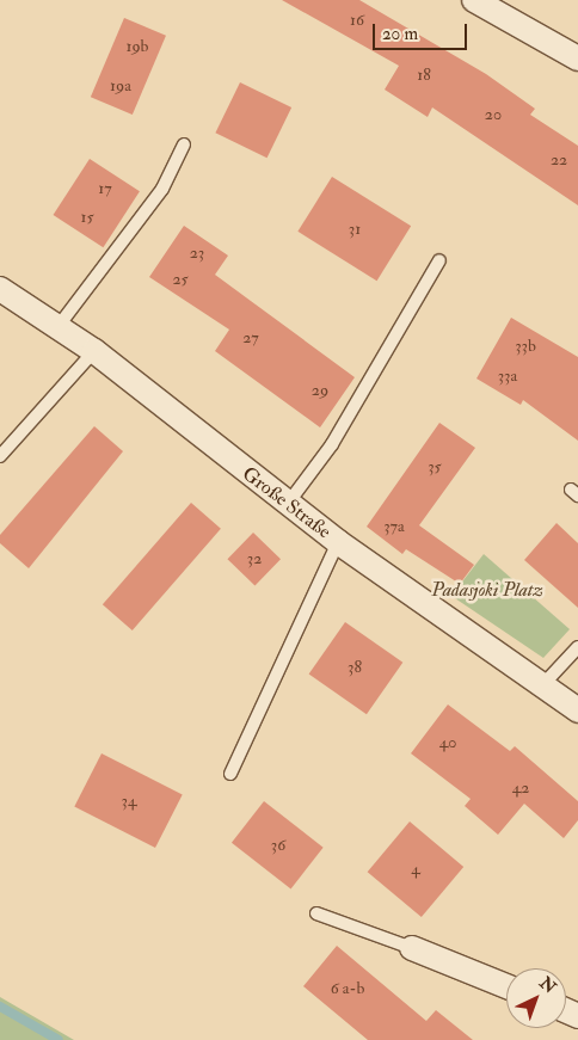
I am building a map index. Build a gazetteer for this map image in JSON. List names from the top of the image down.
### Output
{
  "streets": {
    "street": ["Große Straße"]
  },
  "parks": ["Padasjoki Platz"],
  "house_numbers": [
    "16",
    "19b",
    "18",
    "19a",
    "20",
    "22",
    "17",
    "15",
    "31",
    "23",
    "25",
    "27",
    "33b",
    "33a",
    "29",
    "35",
    "37a",
    "32",
    "38",
    "40",
    "42",
    "34",
    "36",
    "4",
    "6 a-b"
  ],
  "scale_bar": "20 m",
  "north": "top right"
}
